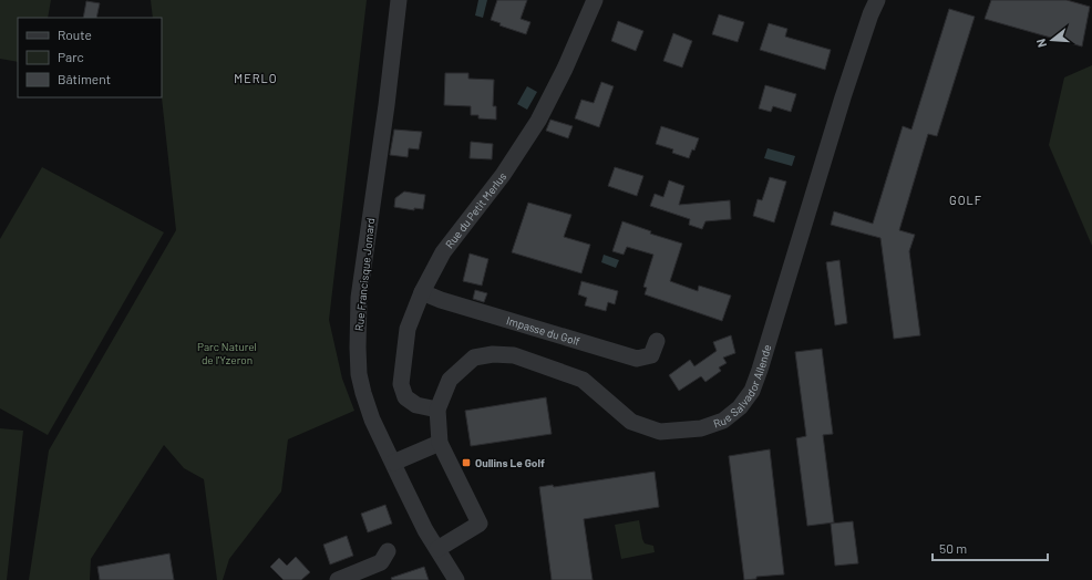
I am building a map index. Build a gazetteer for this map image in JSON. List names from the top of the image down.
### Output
{
  "streets": {
    "street": [
      "Rue du Petit Merlus",
      "Rue Francisque Jomard",
      "Impasse du Golf",
      "Rue Salvador Allende"
    ]
  },
  "crossings": [
    ["Rue du Petit Merlus", "Impasse du Golf"],
    ["Rue du Petit Merlus", "Rue Salvador Allende"],
    ["Rue Francisque Jomard", "Rue Salvador Allende"]
  ],
  "districts": ["MERLO", "GOLF"],
  "parks": ["Parc Naturel de l'Yzeron"],
  "places": {
    "transit": ["Oullins Le Golf"]
  },
  "legend": ["Route", "Parc", "Bâtiment"],
  "scale_bar": "50 m",
  "north": "left"
}
